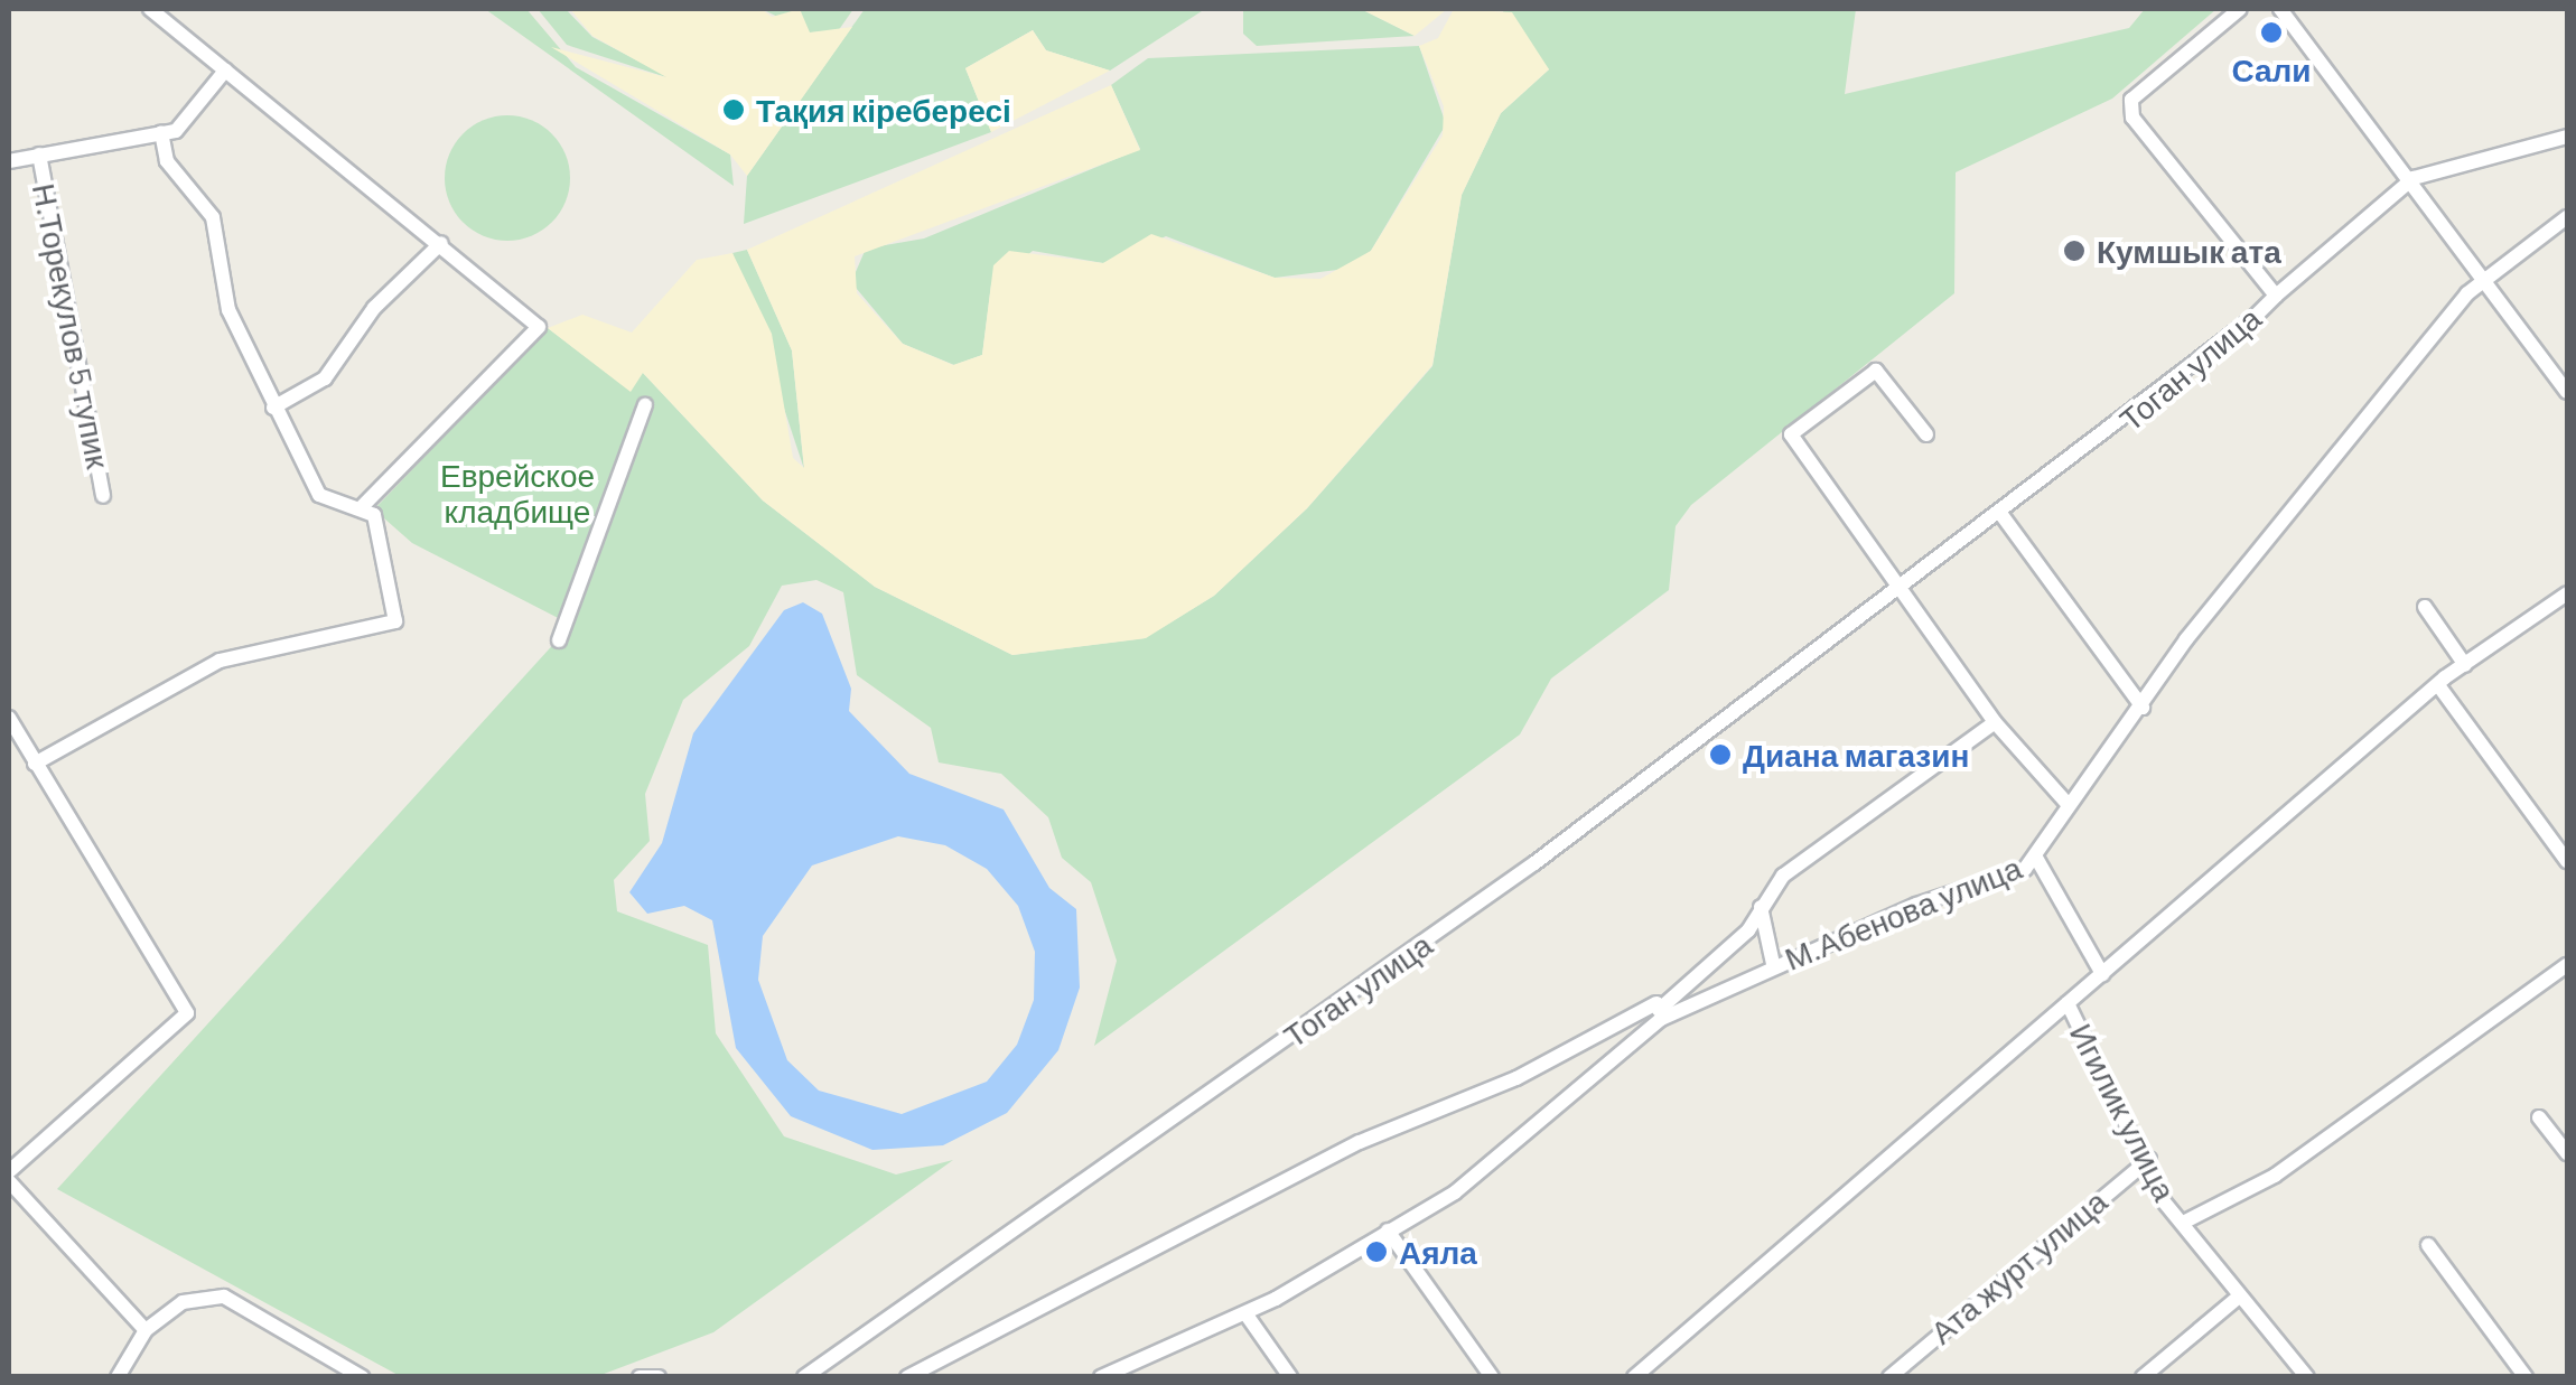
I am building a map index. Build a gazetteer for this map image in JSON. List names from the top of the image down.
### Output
{
  "streets": {
    "street": [
      "Н.Торекулов 5 тупик",
      "Тоган улица",
      "М.Абенова улица",
      "Игилик улица",
      "Ата журт улица"
    ]
  },
  "crossings": [
    ["Игилик улица", "Ата журт улица"]
  ],
  "parks": ["Еврейское кладбище"],
  "places": [
    "Сали",
    "Тақия кіребересі",
    "Кумшык ата",
    "Диана магазин",
    "Аяла"
  ]
}
